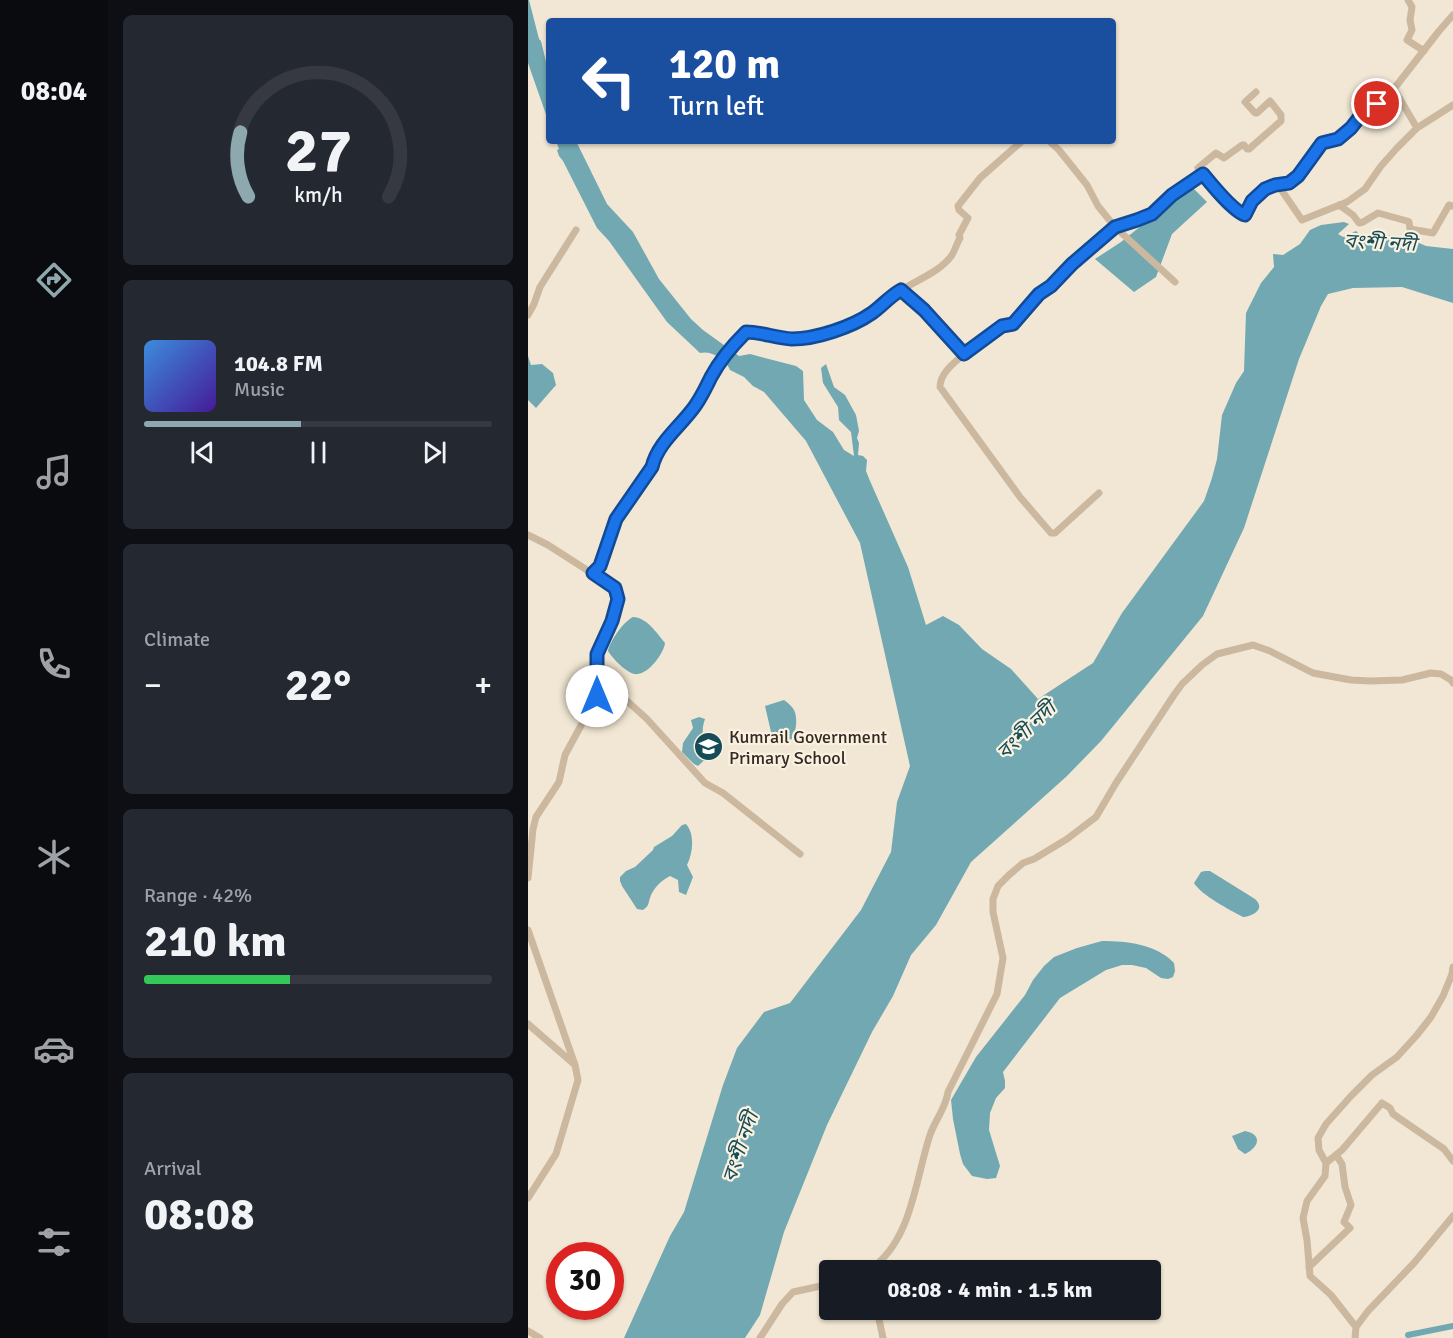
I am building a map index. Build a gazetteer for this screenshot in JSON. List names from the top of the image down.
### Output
{
  "water": ["বংশী নদী"],
  "places": {
    "school or university": ["Kumrail Government Primary School"]
  },
  "page": {
    "tabs": "08:04",
    "turn": ["120 m", "Turn left"],
    "song": ["104.8 FM", "Music"],
    "tile": [
      "Climate",
      ["Range · 42%", "210 km"],
      ["Arrival", "08:08"]
    ],
    "heat": ["−", "22°", "+"],
    "limit": "30",
    "trip": "08:08 · 4 min · 1.5 km",
    "gauge": ["27", "km/h"]
  }
}
